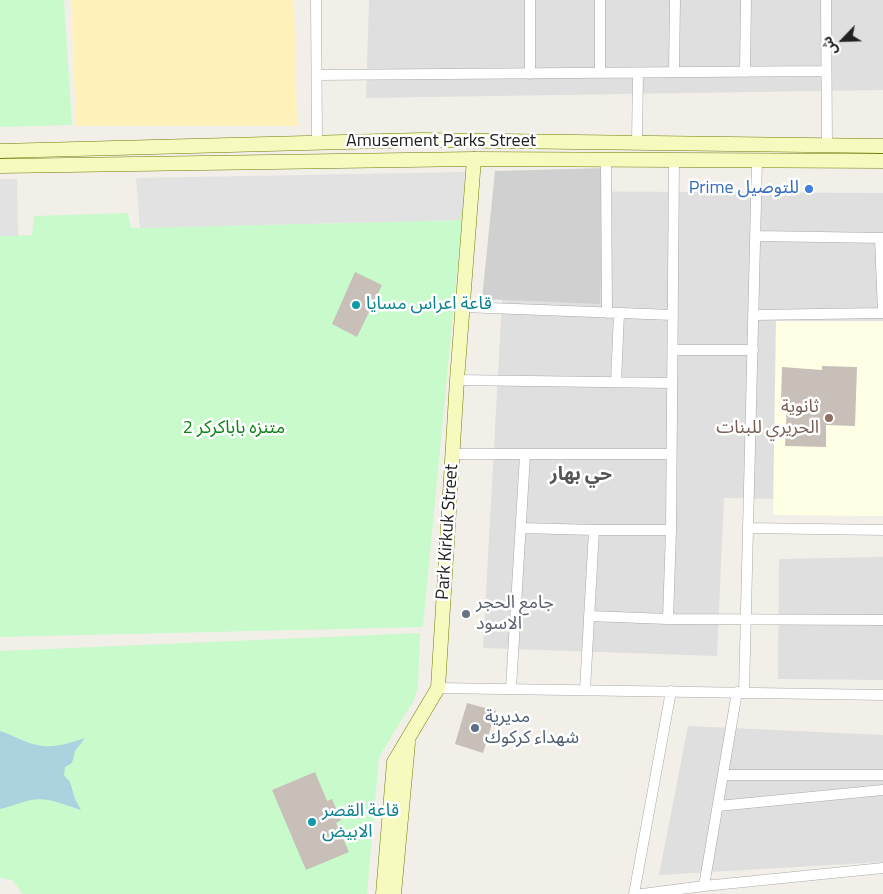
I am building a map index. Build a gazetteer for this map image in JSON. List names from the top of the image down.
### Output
{
  "streets": {
    "main road": ["Amusement Parks Street", "Park Kirkuk Street"]
  },
  "crossings": [
    ["Amusement Parks Street", "Park Kirkuk Street"]
  ],
  "districts": ["حي بهار"],
  "parks": ["متنزه باباكركر 2"],
  "places": [
    "Prime للتوصيل",
    "قاعة اعراس مسايا",
    "ثانوية الحريري للبنات",
    "جامع الحجر الاسود",
    "مديرية شهداء كركوك",
    "قاعة القصر الابيض"
  ],
  "north": "bottom left"
}
